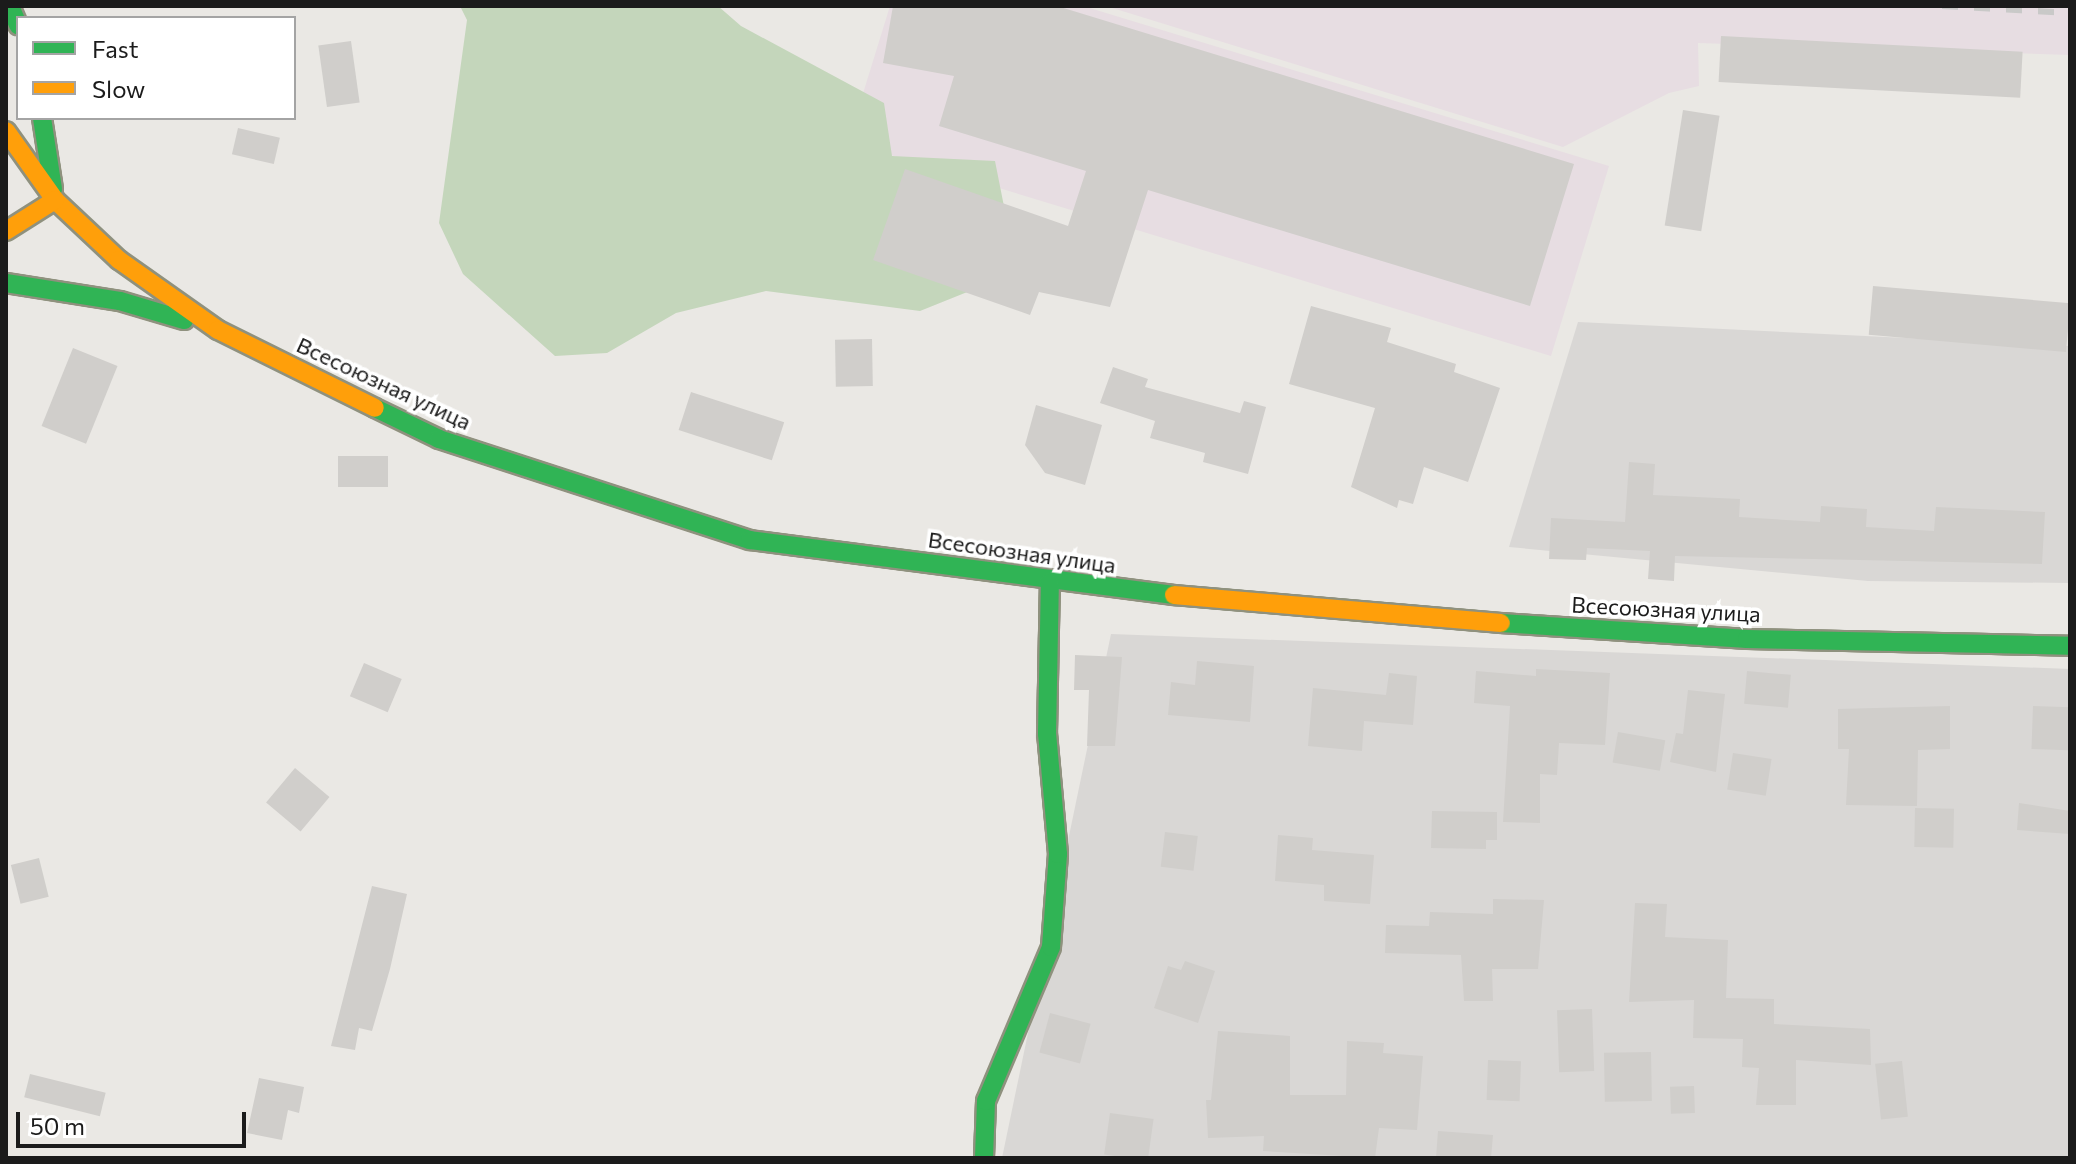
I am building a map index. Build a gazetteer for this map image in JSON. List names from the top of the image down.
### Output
{
  "streets": {
    "main road": ["Всесоюзная улица"]
  },
  "legend": ["Fast", "Slow"],
  "scale_bar": "50 m"
}
